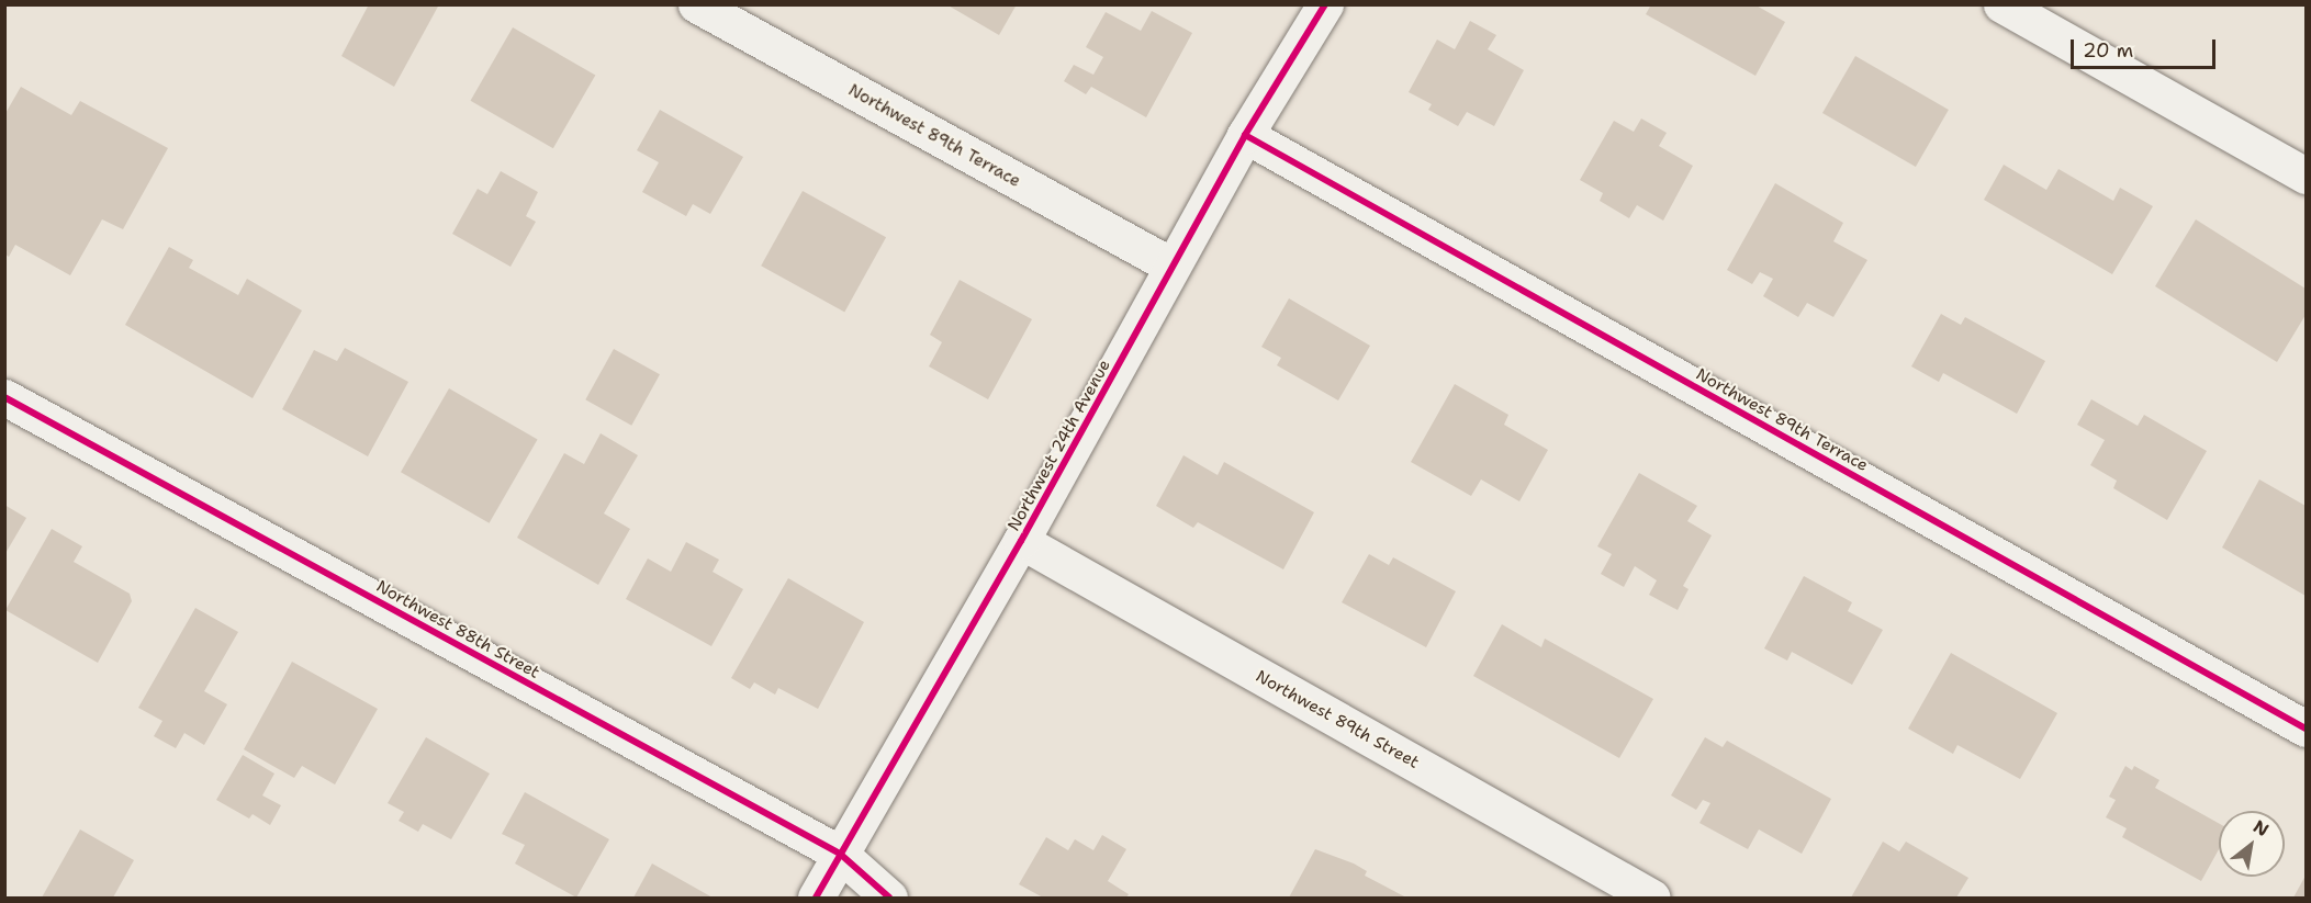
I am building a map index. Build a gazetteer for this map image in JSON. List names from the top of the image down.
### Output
{
  "streets": {
    "street": [
      "Northwest 89th Terrace",
      "Northwest 24th Avenue",
      "Northwest 88th Street",
      "Northwest 89th Street"
    ]
  },
  "crossings": [
    ["Northwest 89th Terrace", "Northwest 24th Avenue"],
    ["Northwest 24th Avenue", "Northwest 88th Street"],
    ["Northwest 24th Avenue", "Northwest 89th Street"]
  ],
  "scale_bar": "20 m",
  "north": "top right"
}
